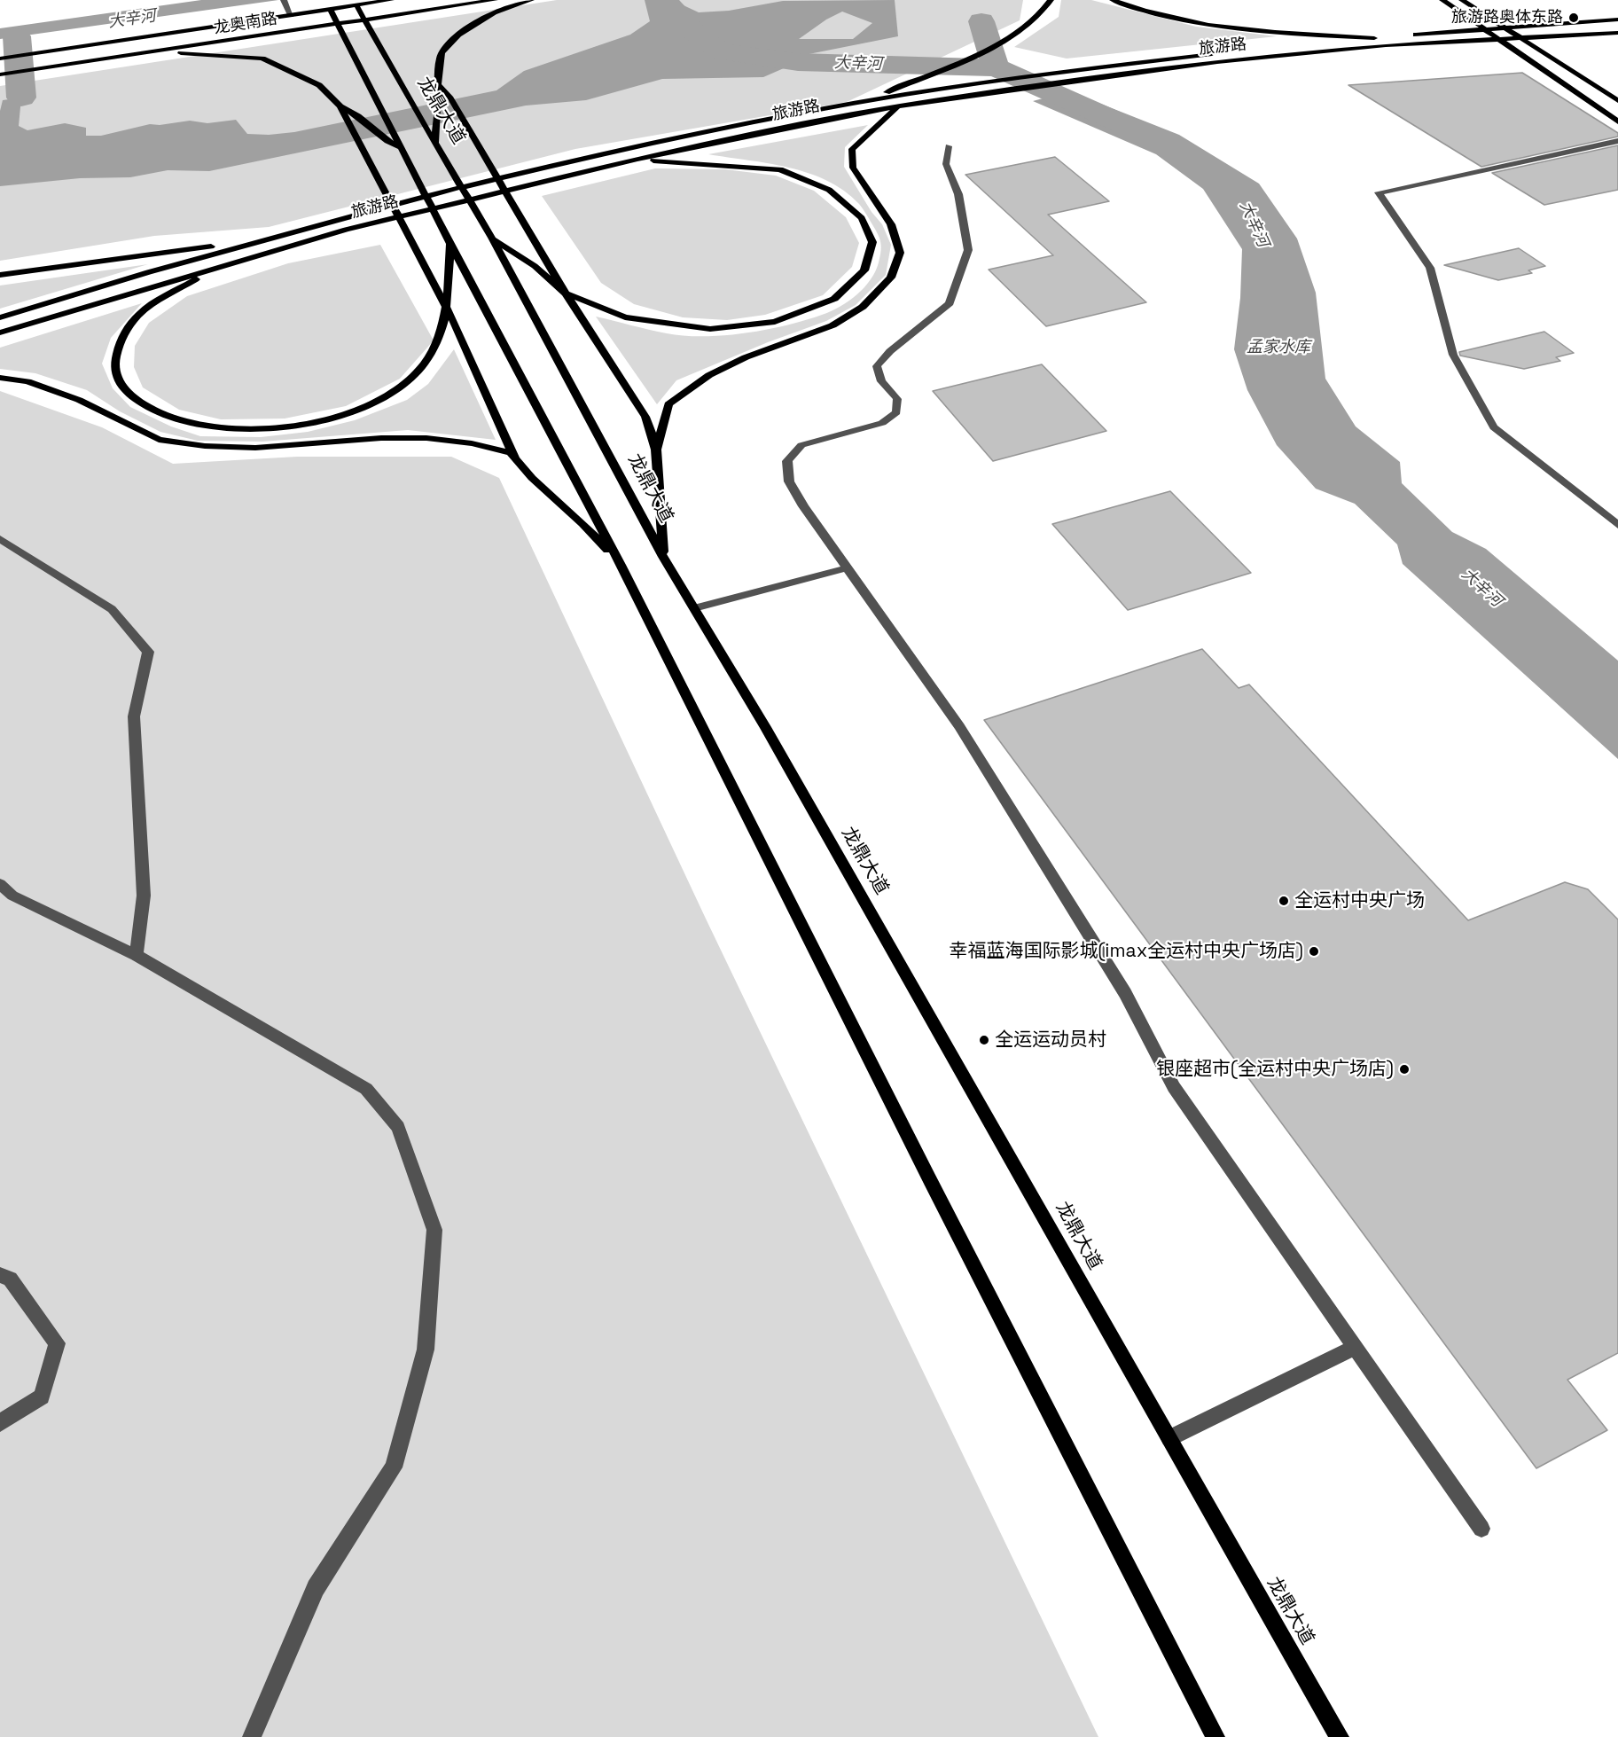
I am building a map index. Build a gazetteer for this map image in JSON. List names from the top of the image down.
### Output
{
  "streets": {
    "main road": ["龙奥南路", "旅游路", "龙鼎大道"]
  },
  "crossings": [
    ["龙奥南路", "龙鼎大道"]
  ],
  "water": ["大辛河", "孟家水库"],
  "places": [
    "旅游路奥体东路",
    "全运村中央广场",
    "幸福蓝海国际影城(imax全运村中央广场店)",
    "全运运动员村",
    "银座超市(全运村中央广场店)"
  ]
}
